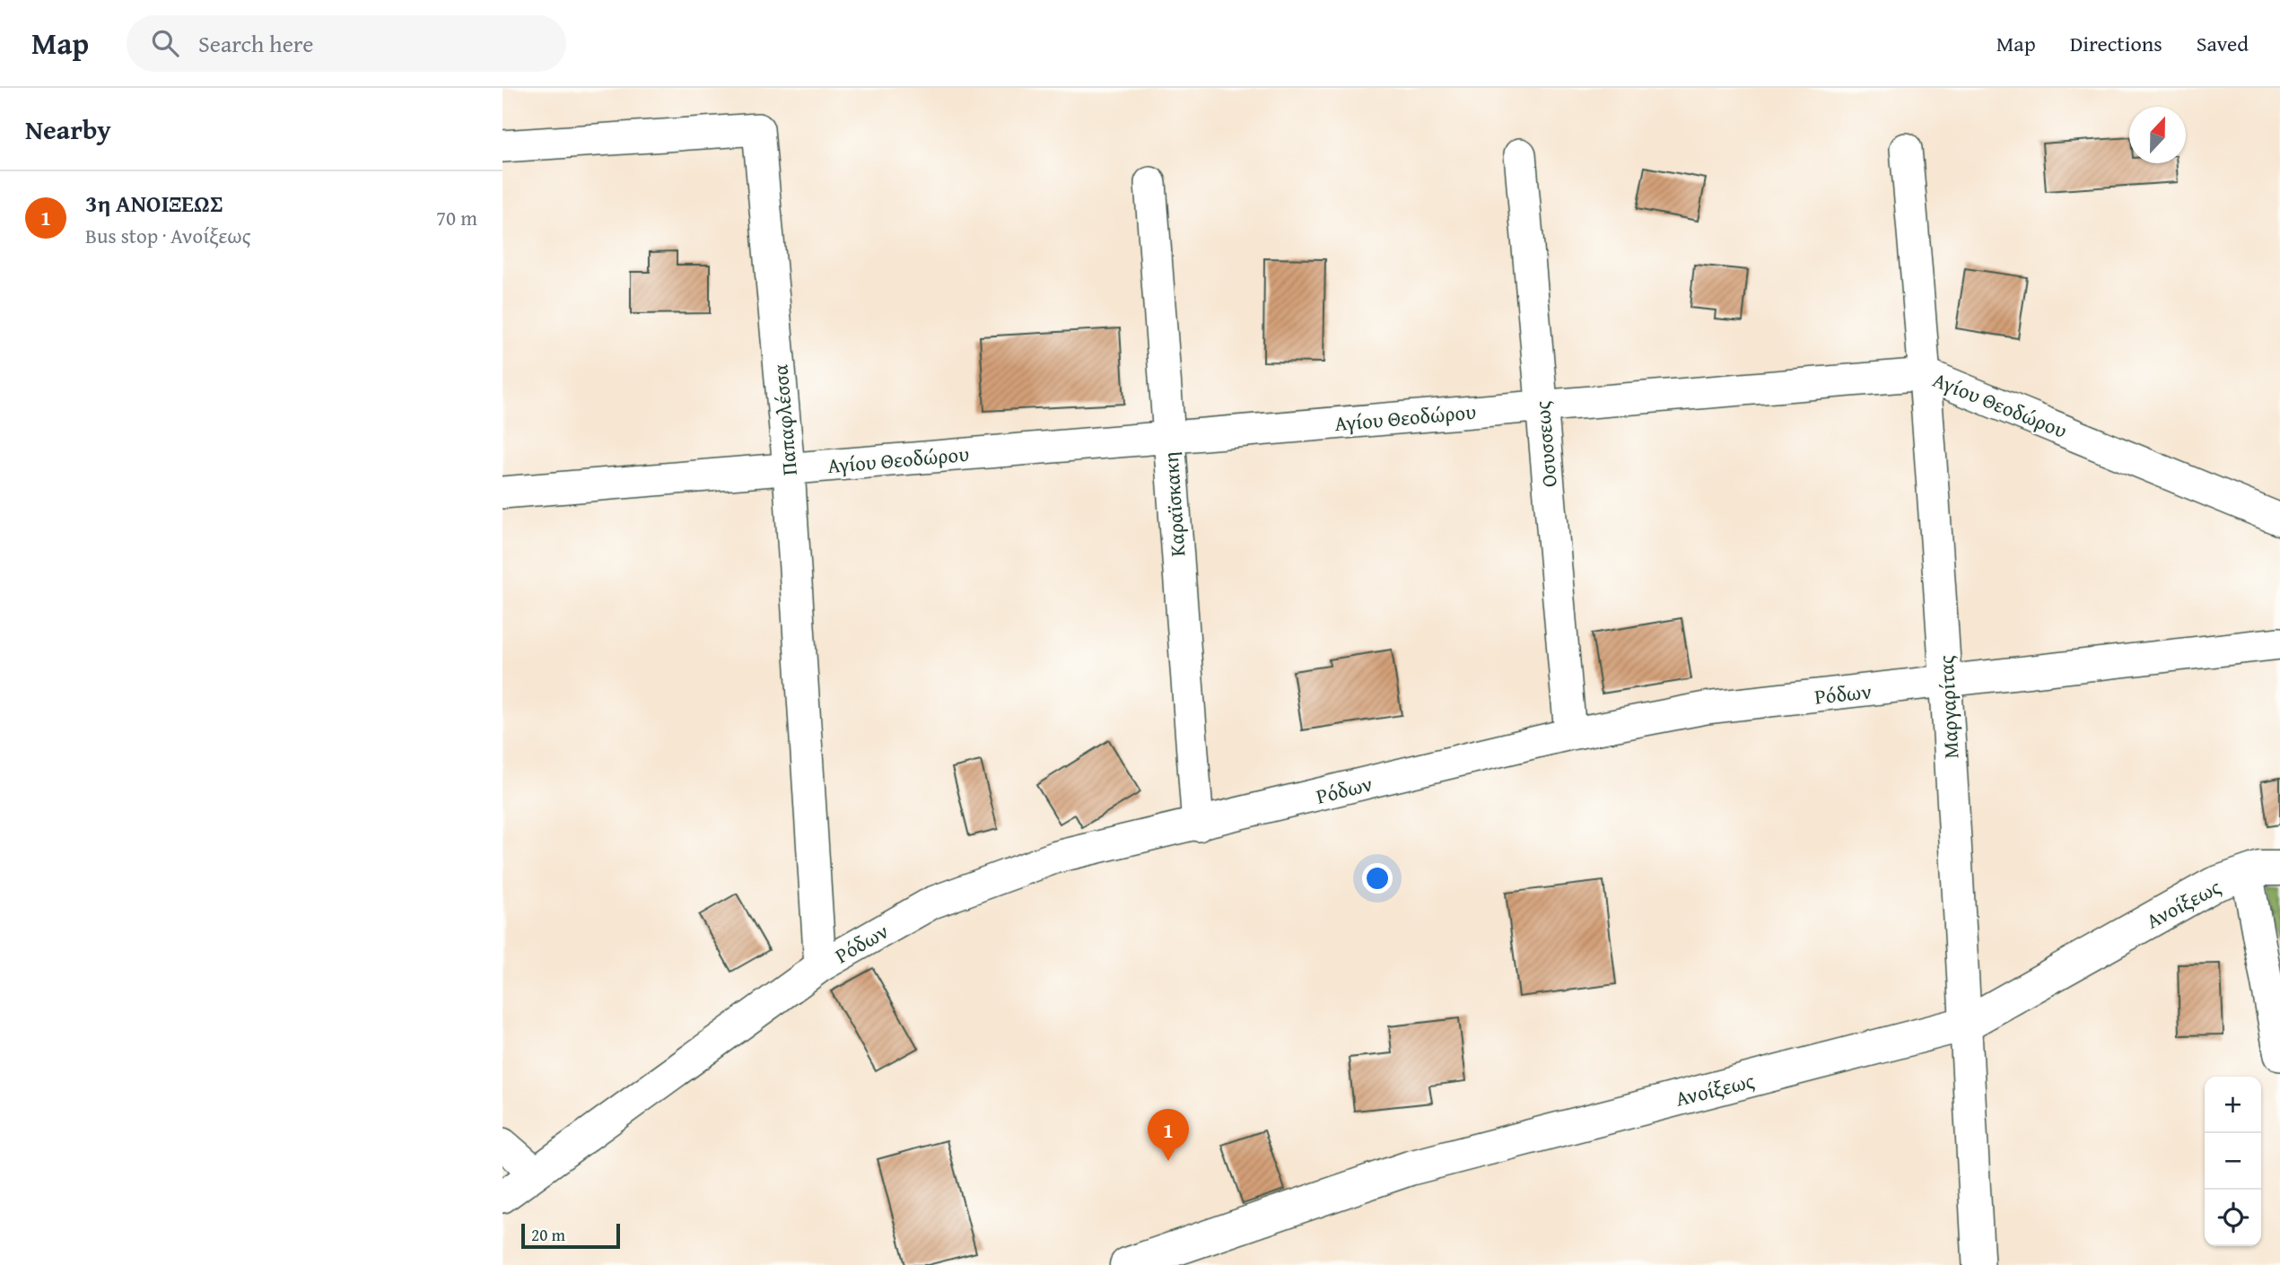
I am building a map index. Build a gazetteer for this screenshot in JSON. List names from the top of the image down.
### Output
{
  "streets": {
    "street": [
      "Αγίου Θεοδώρου",
      "Παπαφλέσσα",
      "Οσυσσεως",
      "Καραϊσκακη",
      "Ρόδων",
      "Μαργαρίτας",
      "Ανοίξεως"
    ]
  },
  "crossings": [
    ["Αγίου Θεοδώρου", "Παπαφλέσσα"],
    ["Αγίου Θεοδώρου", "Οσυσσεως"],
    ["Αγίου Θεοδώρου", "Καραϊσκακη"],
    ["Αγίου Θεοδώρου", "Μαργαρίτας"],
    ["Παπαφλέσσα", "Ρόδων"],
    ["Οσυσσεως", "Ρόδων"],
    ["Καραϊσκακη", "Ρόδων"],
    ["Ρόδων", "Μαργαρίτας"],
    ["Μαργαρίτας", "Ανοίξεως"]
  ],
  "scale_bar": "20 m",
  "north": "top",
  "page": {
    "header": "Map",
    "search": "Search here",
    "nav": ["Map", "Directions", "Saved"],
    "heading": "Nearby",
    "list": [
      {
        "mark": "1",
        "name": "3η ΑΝΟΙΞΕΩΣ",
        "note": "Bus stop · Ανοίξεως",
        "value": "70 m"
      }
    ],
    "map_buttons": ["+", "−"],
    "pins": "1",
    "scale": "20 m"
  }
}
